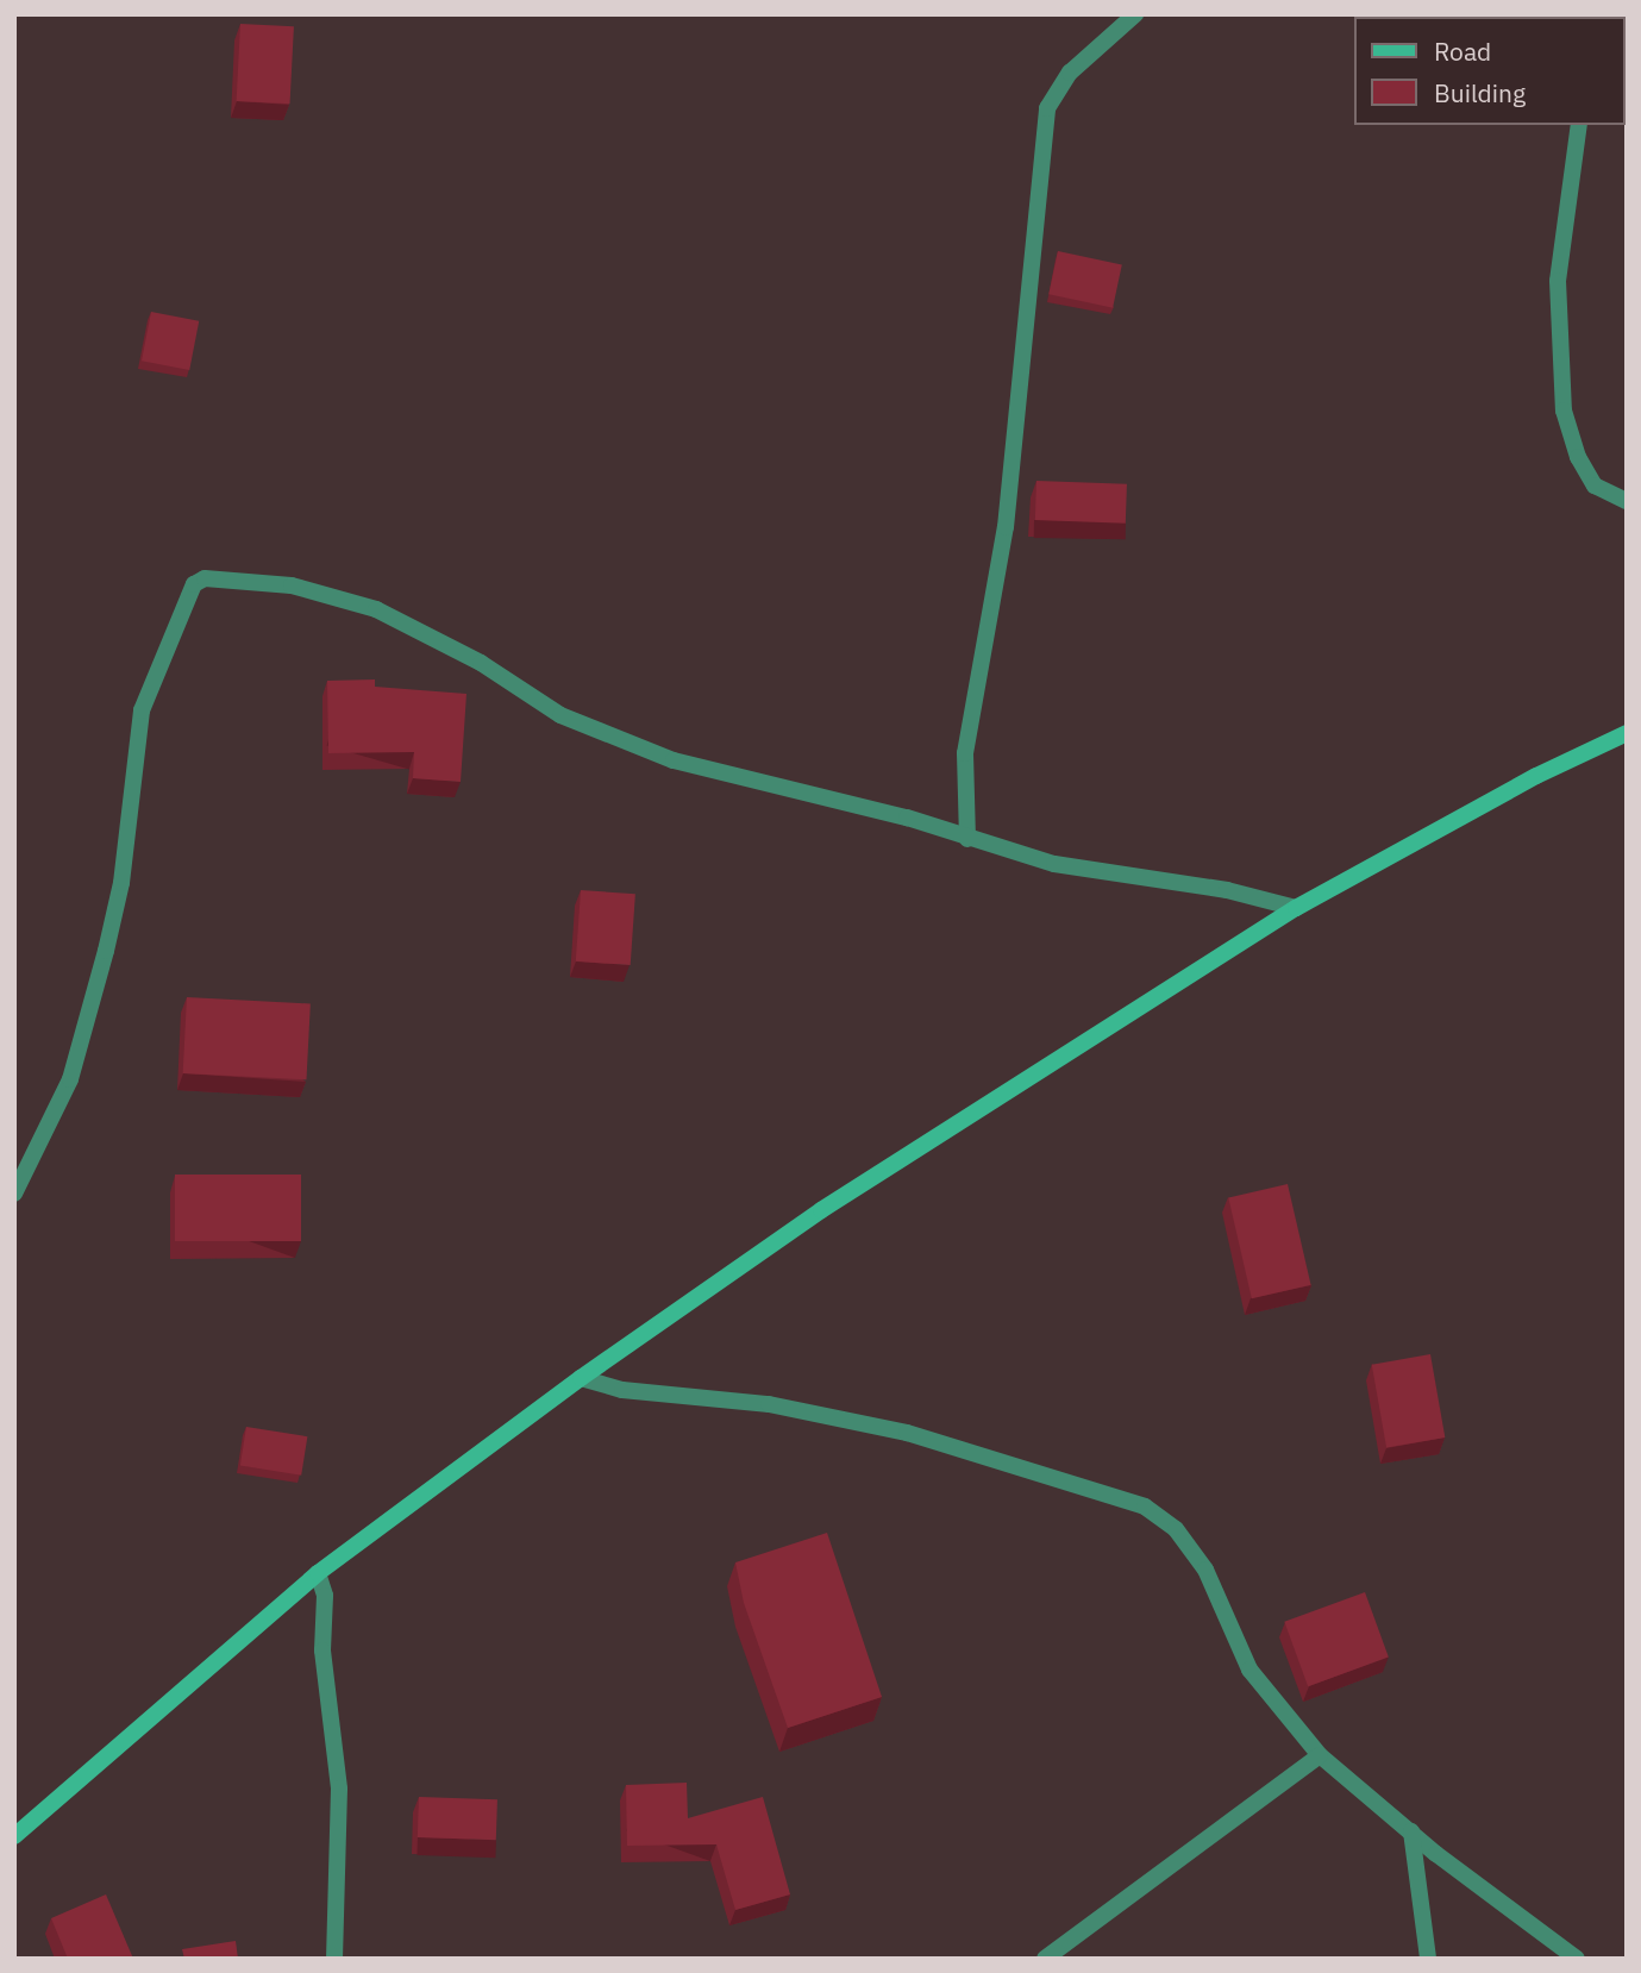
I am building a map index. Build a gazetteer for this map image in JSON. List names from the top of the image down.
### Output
{
  "legend": ["Road", "Building"]
}
